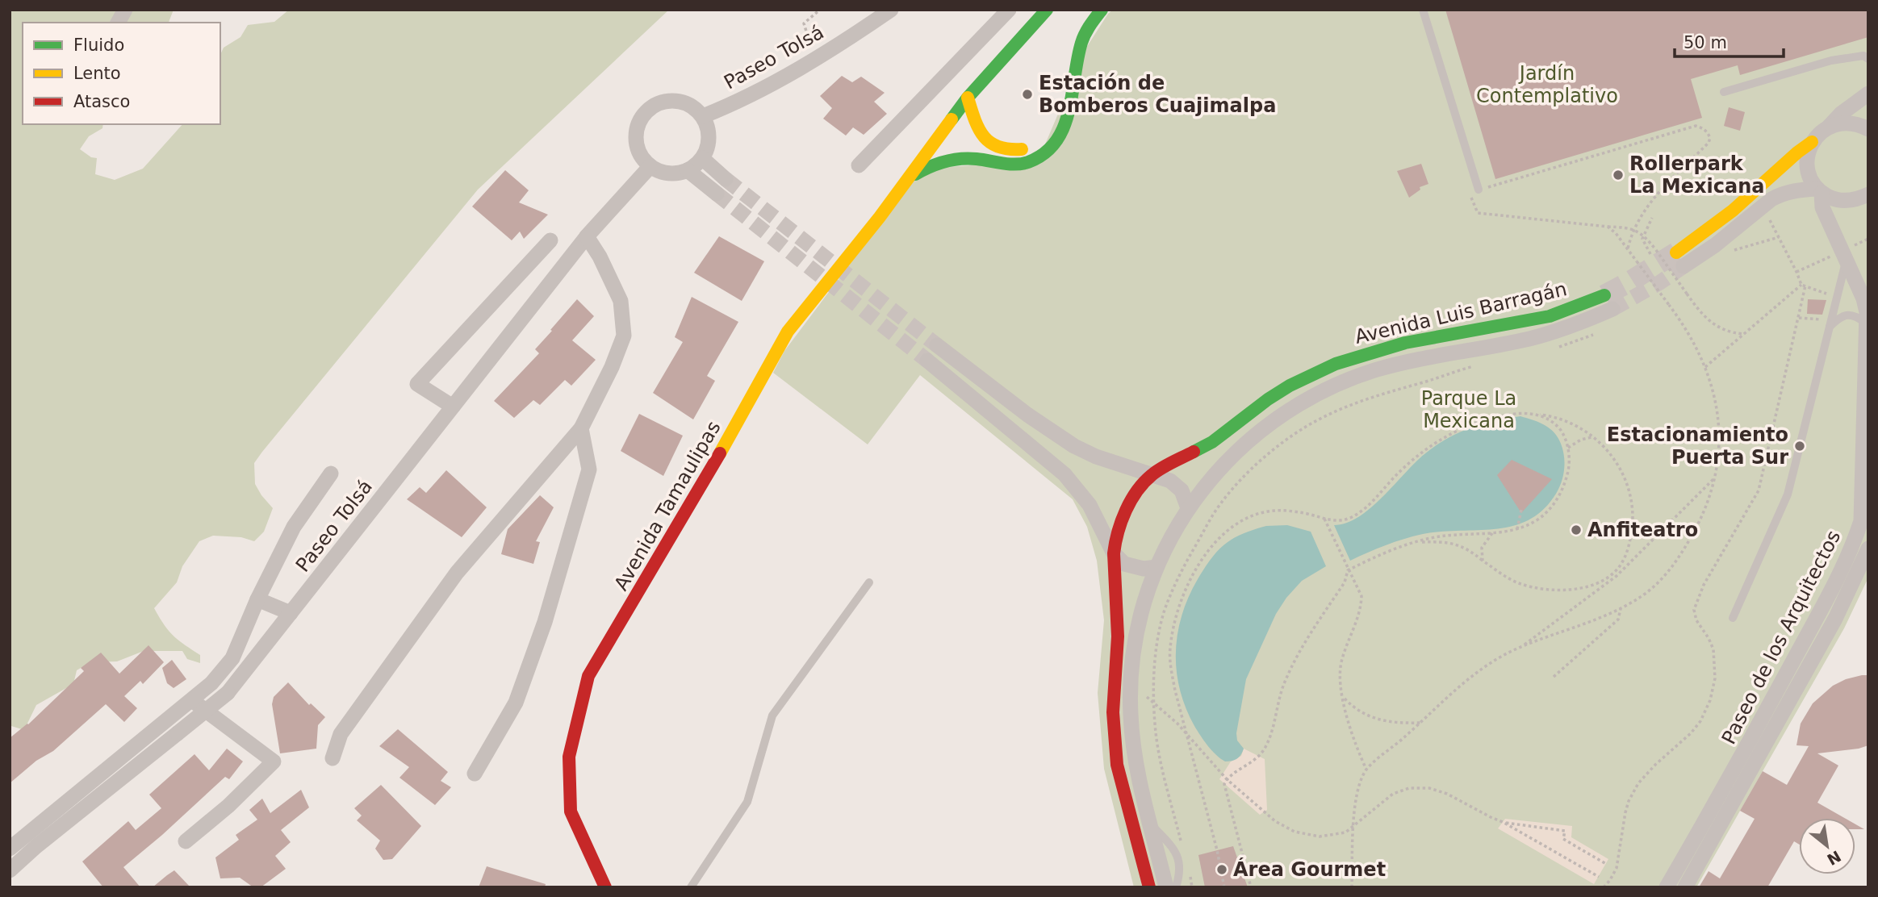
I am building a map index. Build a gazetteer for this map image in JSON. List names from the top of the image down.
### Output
{
  "streets": {
    "street": [
      "Paseo Tolsá",
      "Avenida Luis Barragán",
      "Avenida Tamaulipas",
      "Paseo de los Arquitectos"
    ]
  },
  "parks": ["Jardín Contemplativo", "Parque La Mexicana"],
  "places": [
    "Estación de Bomberos Cuajimalpa",
    "Rollerpark La Mexicana",
    "Estacionamiento Puerta Sur",
    "Anfiteatro",
    "Área Gourmet"
  ],
  "legend": ["Fluido", "Lento", "Atasco"],
  "scale_bar": "50 m",
  "north": "bottom right"
}
